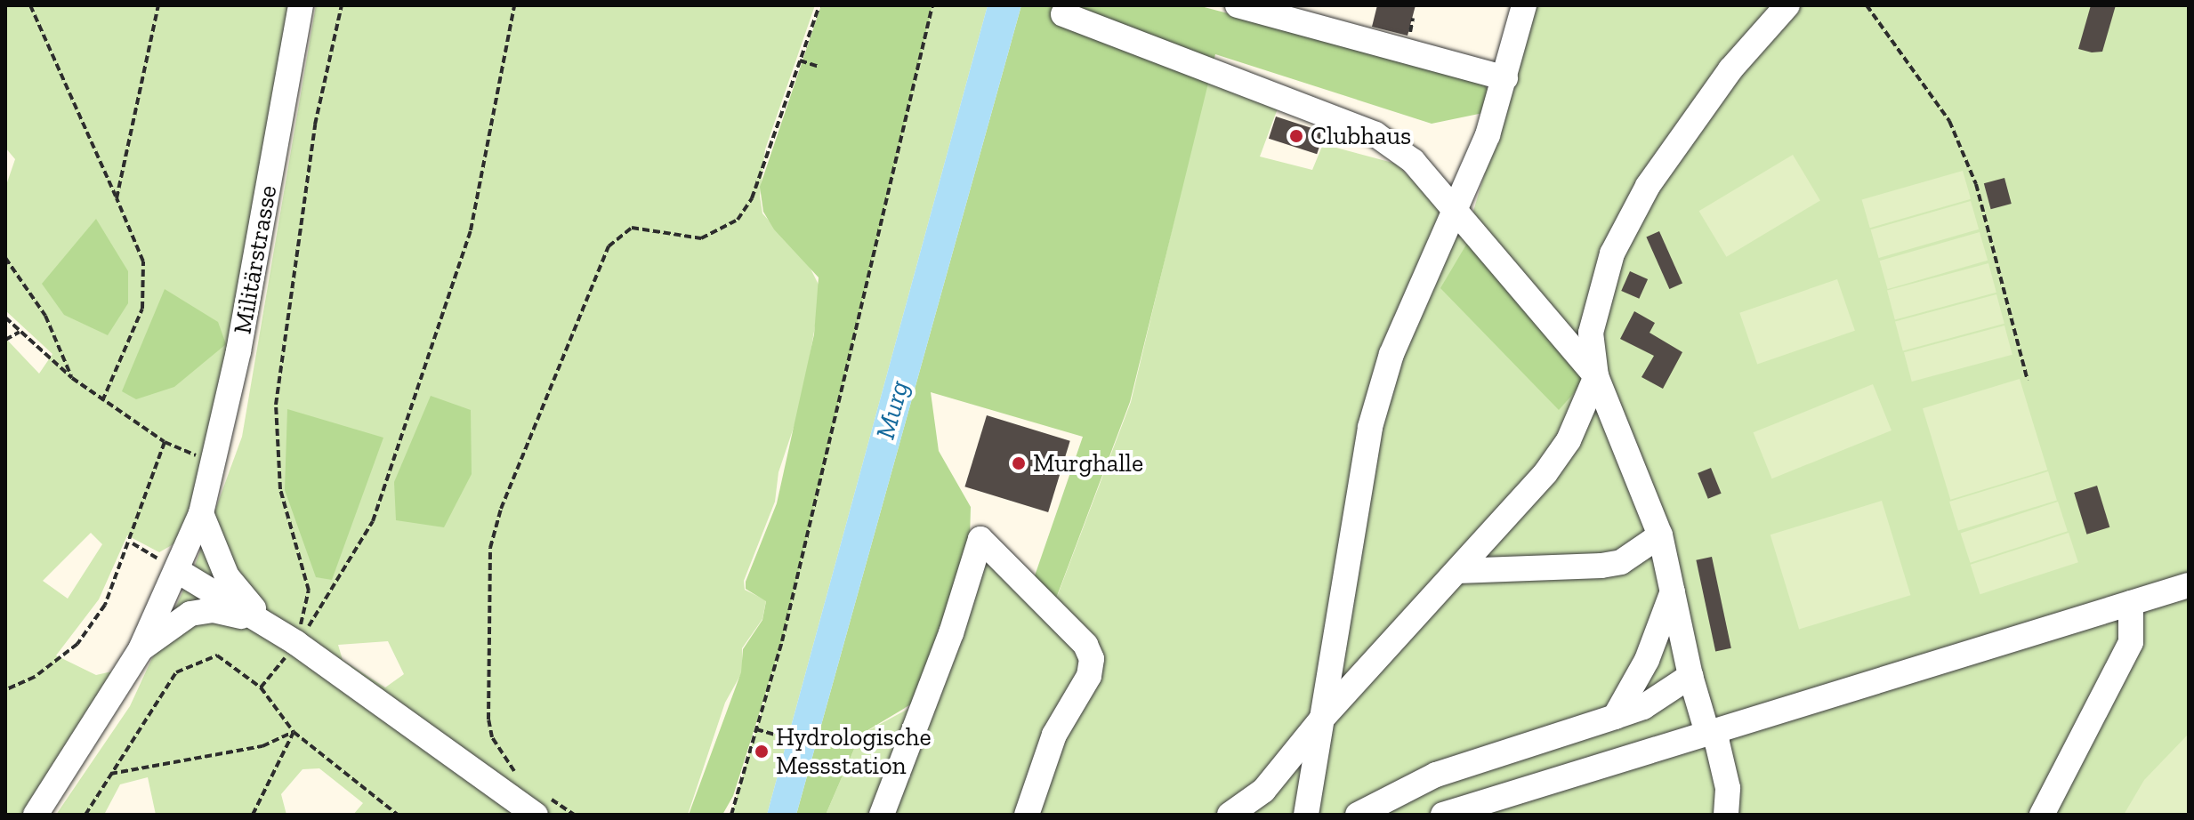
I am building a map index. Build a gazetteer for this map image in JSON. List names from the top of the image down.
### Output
{
  "streets": {
    "street": ["Militärstrasse"]
  },
  "water": ["Murg"],
  "places": ["Clubhaus", "Murghalle", "Hydrologische Messstation"]
}
